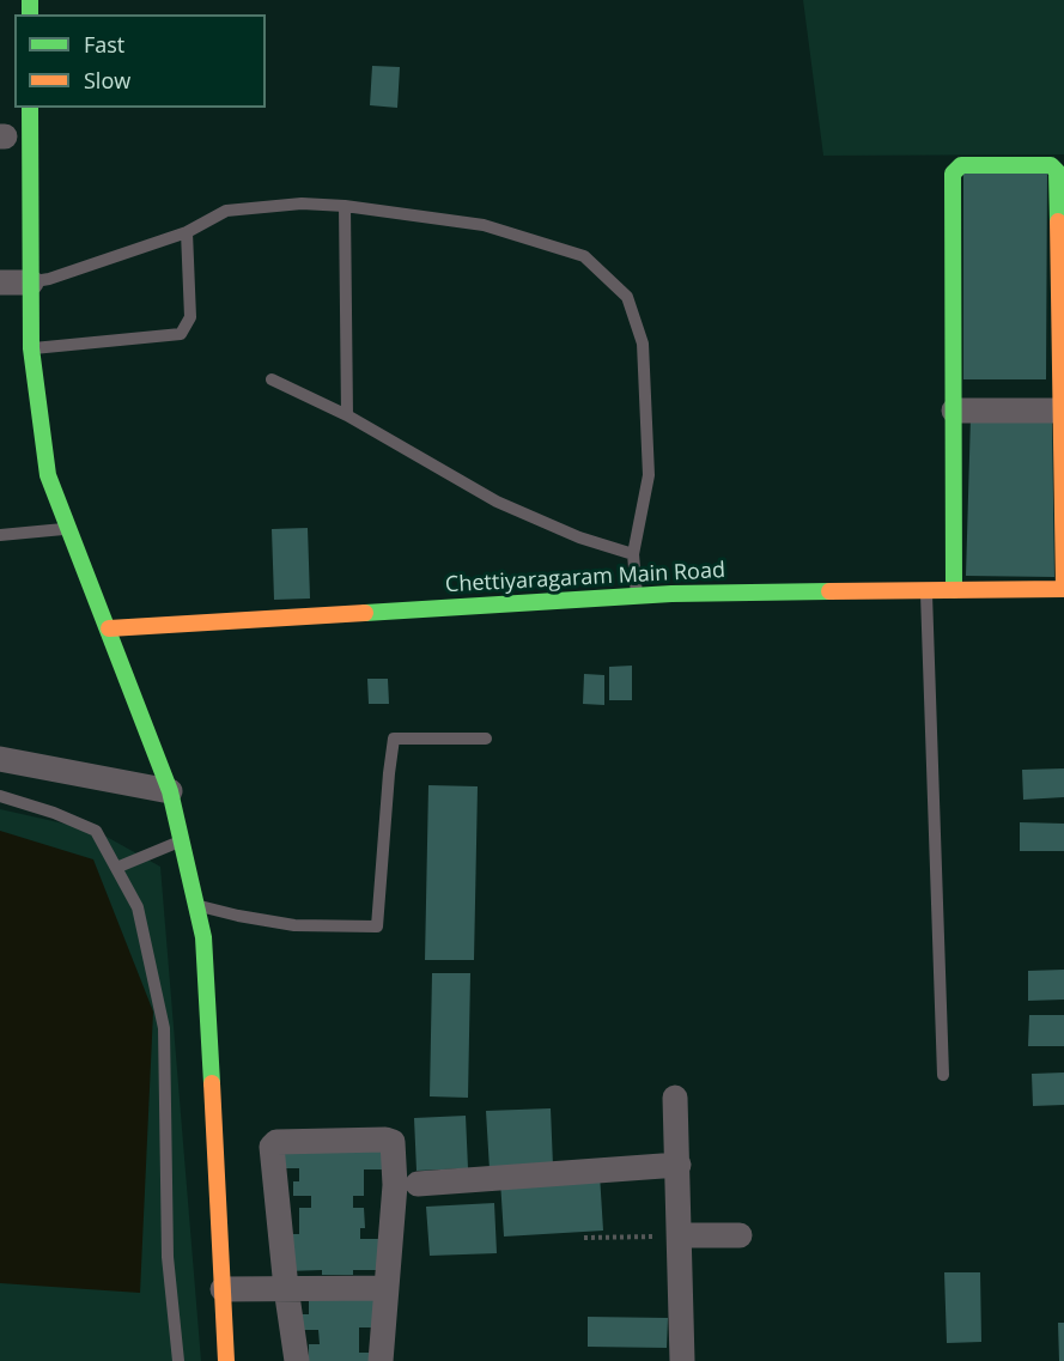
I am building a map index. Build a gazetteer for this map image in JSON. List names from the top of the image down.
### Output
{
  "streets": {
    "street": ["Chettiyaragaram Main Road"]
  },
  "legend": ["Fast", "Slow"]
}
